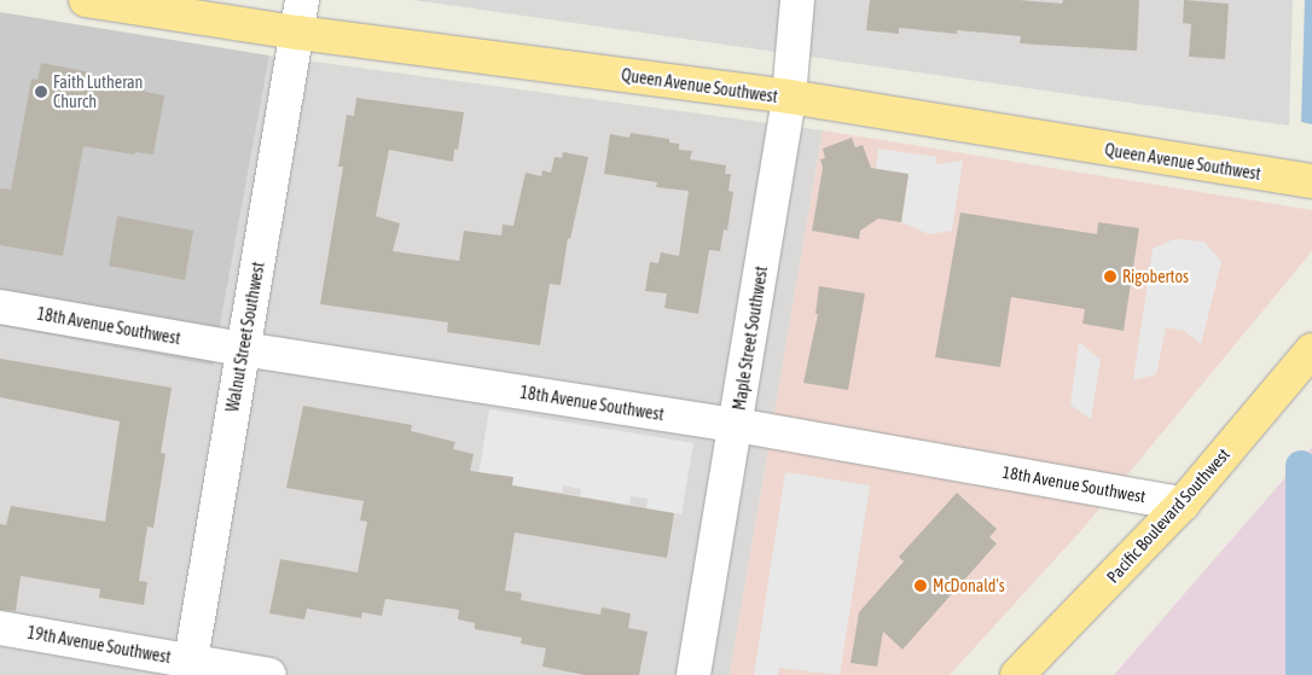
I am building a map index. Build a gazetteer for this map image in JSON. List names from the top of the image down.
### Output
{
  "streets": {
    "main road": ["Queen Avenue Southwest", "Pacific Boulevard Southwest"],
    "street": [
      "18th Avenue Southwest",
      "Walnut Street Southwest",
      "Maple Street Southwest",
      "19th Avenue Southwest"
    ]
  },
  "crossings": [
    ["Queen Avenue Southwest", "Walnut Street Southwest"],
    ["Queen Avenue Southwest", "Maple Street Southwest"],
    ["18th Avenue Southwest", "Walnut Street Southwest"],
    ["18th Avenue Southwest", "Maple Street Southwest"],
    ["18th Avenue Southwest", "Pacific Boulevard Southwest"],
    ["Walnut Street Southwest", "19th Avenue Southwest"]
  ],
  "places": ["Faith Lutheran Church", "Rigobertos", "McDonald's"]
}
